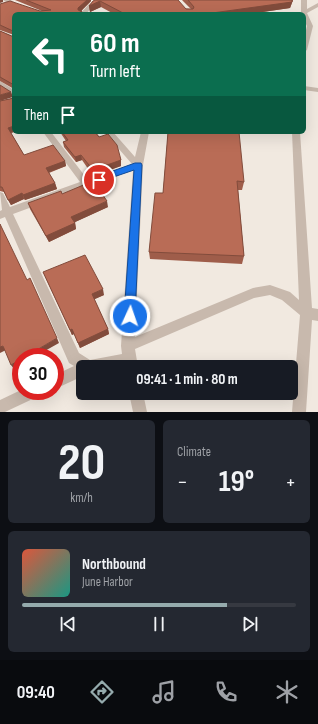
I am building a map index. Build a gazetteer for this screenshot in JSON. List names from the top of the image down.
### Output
{
  "page": {
    "turn": ["60 m", "Turn left"],
    "then": "Then",
    "limit": "30",
    "trip": "09:41 · 1 min · 80 m",
    "tile": [
      ["20", "km/h"],
      "Climate"
    ],
    "heat": ["−", "19°", "+"],
    "song": ["Northbound", "June Harbor"],
    "tabs": "09:40"
  }
}
